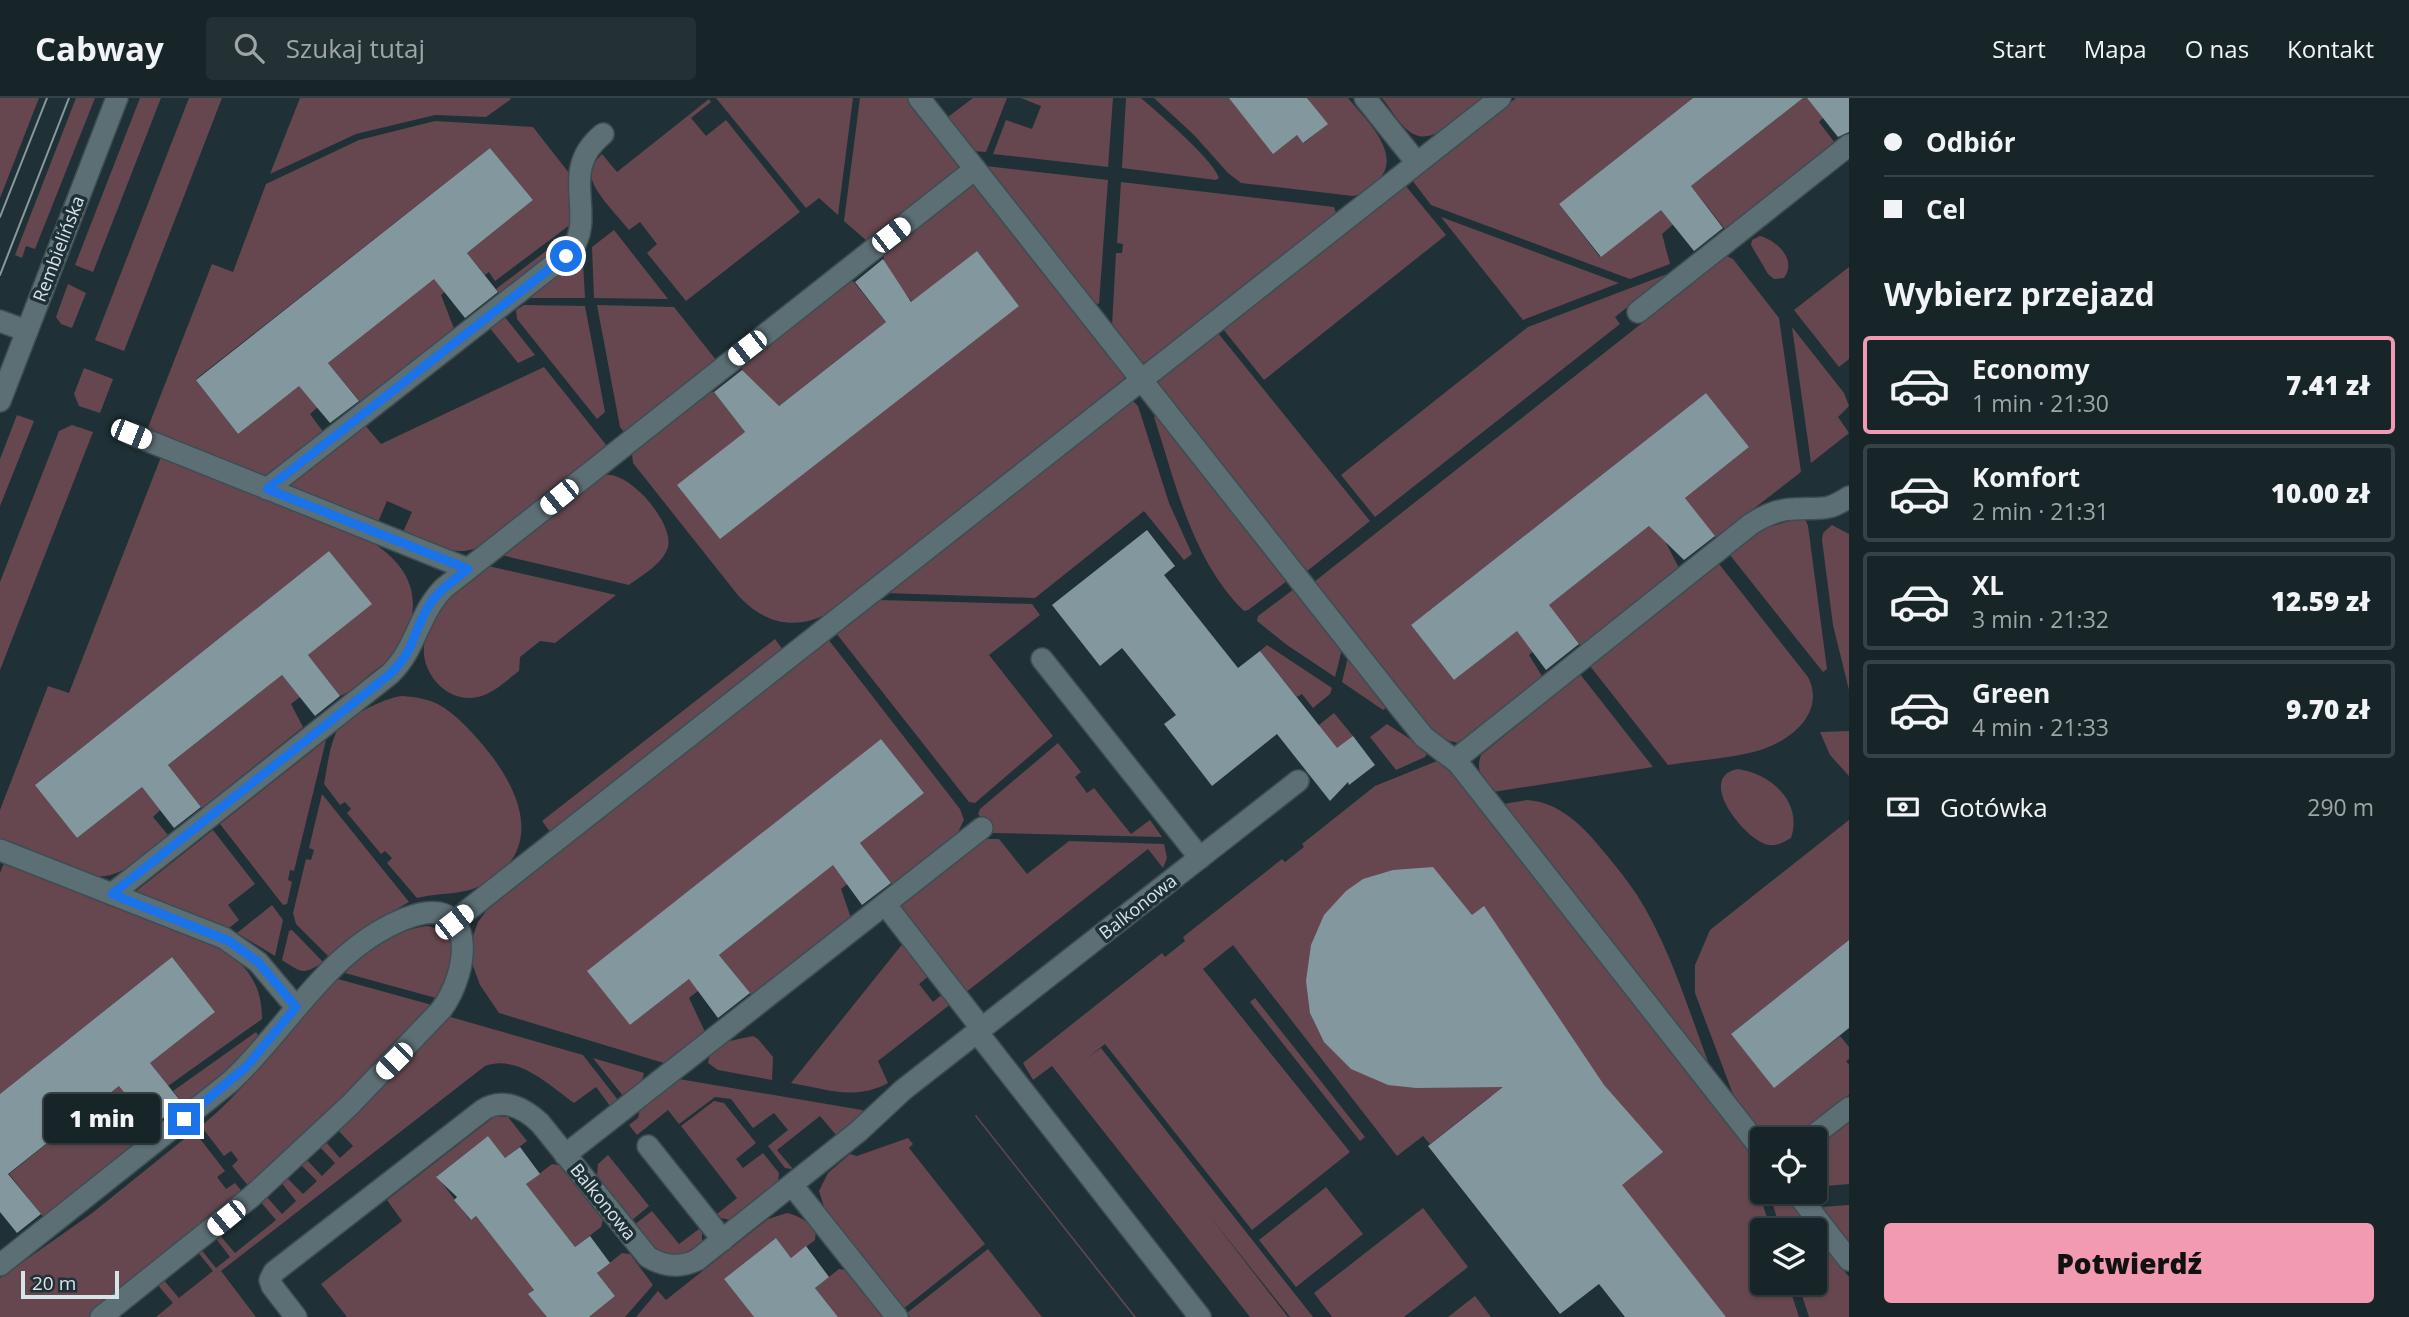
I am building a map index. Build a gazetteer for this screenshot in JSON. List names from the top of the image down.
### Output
{
  "streets": {
    "street": ["Rembielińska", "Balkonowa"]
  },
  "scale_bar": "20 m",
  "page": {
    "header": "Cabway",
    "search": "Szukaj tutaj",
    "nav": [
      "Start",
      "Mapa",
      "O nas",
      "Kontakt"
    ],
    "banner": ["Odbiór", "Cel"],
    "heading": "Wybierz przejazd",
    "list": [
      {
        "name": "Economy",
        "note": "1 min · 21:30",
        "value": "7.41 zł"
      },
      {
        "name": "Komfort",
        "note": "2 min · 21:31",
        "value": "10.00 zł"
      },
      {
        "name": "XL",
        "note": "3 min · 21:32",
        "value": "12.59 zł"
      },
      {
        "name": "Green",
        "note": "4 min · 21:33",
        "value": "9.70 zł"
      }
    ],
    "pay": ["Gotówka", "290 m"],
    "bubble": "1 min",
    "buttons": "Potwierdź",
    "scale": "20 m"
  }
}
